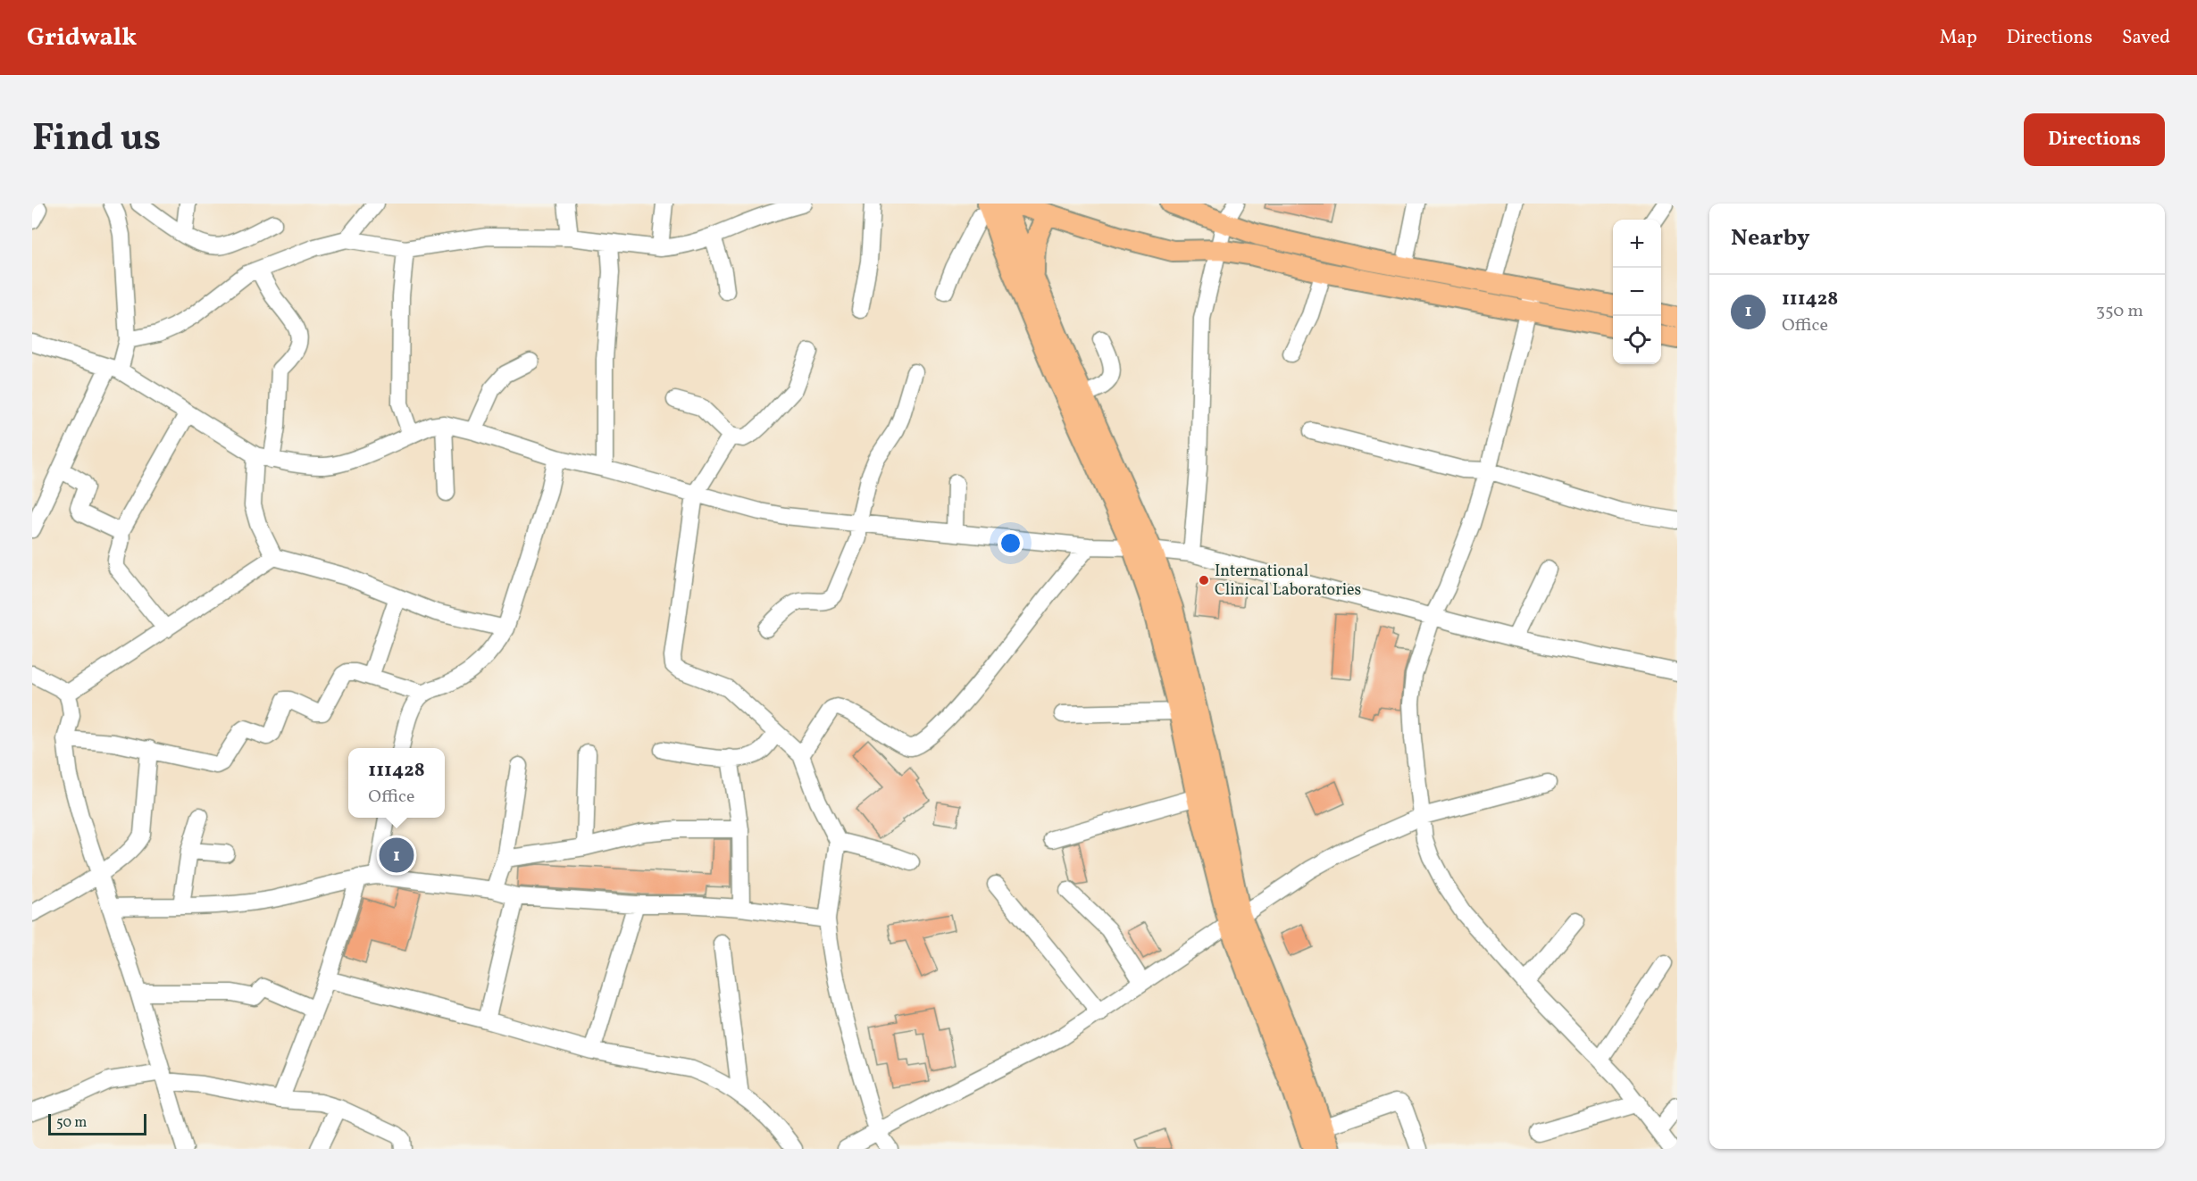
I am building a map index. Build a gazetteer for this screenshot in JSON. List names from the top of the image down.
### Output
{
  "places": ["International Clinical Laboratories"],
  "scale_bar": "50 m",
  "page": {
    "header": "Gridwalk",
    "nav": ["Map", "Directions", "Saved"],
    "title": "Find us",
    "buttons": "Directions",
    "heading": "Nearby",
    "map_buttons": ["+", "−"],
    "list": [
      {
        "mark": "1",
        "name": "111428",
        "note": "Office",
        "value": "350 m"
      }
    ],
    "popup": ["111428", "Office"],
    "pins": "1",
    "scale": "50 m"
  }
}
